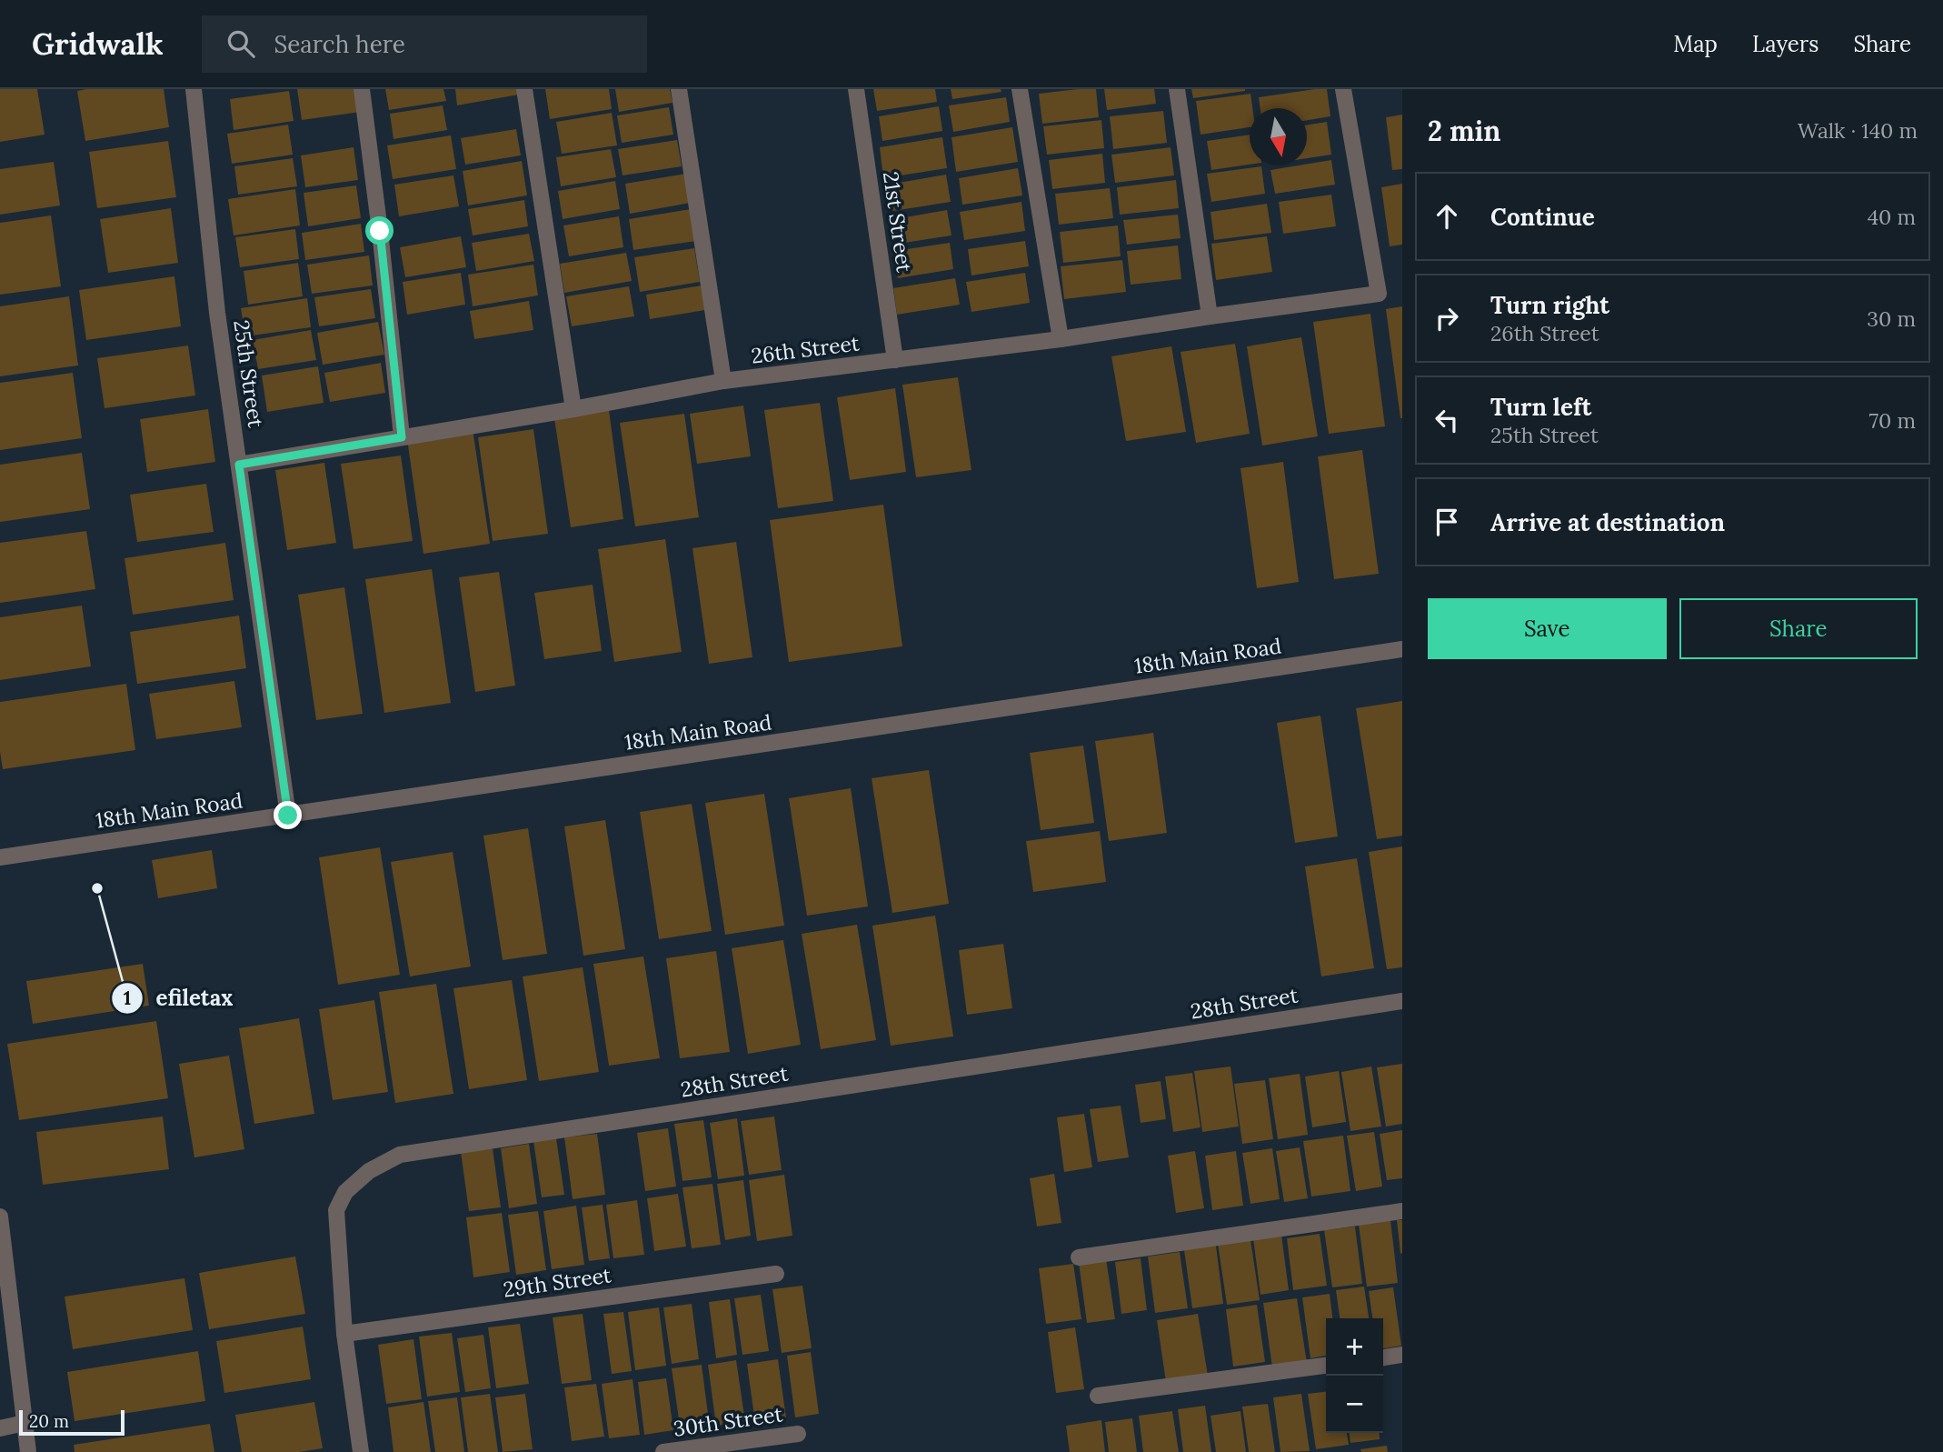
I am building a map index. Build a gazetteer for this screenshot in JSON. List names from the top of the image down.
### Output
{
  "streets": {
    "street": [
      "21st Street",
      "26th Street",
      "25th Street",
      "18th Main Road",
      "28th Street",
      "29th Street",
      "30th Street"
    ]
  },
  "crossings": [
    ["21st Street", "26th Street"],
    ["26th Street", "25th Street"],
    ["25th Street", "18th Main Road"],
    ["28th Street", "29th Street"]
  ],
  "places": ["efiletax"],
  "scale_bar": "20 m",
  "north": "bottom",
  "page": {
    "header": "Gridwalk",
    "search": "Search here",
    "nav": ["Map", "Layers", "Share"],
    "heading": ["2 min", "Walk · 140 m"],
    "list": [
      ["Continue", "40 m"],
      ["Turn right", "26th Street", "30 m"],
      ["Turn left", "25th Street", "70 m"],
      "Arrive at destination"
    ],
    "buttons": ["Save", "Share"],
    "map_buttons": ["+", "−"],
    "scale": "20 m"
  }
}
